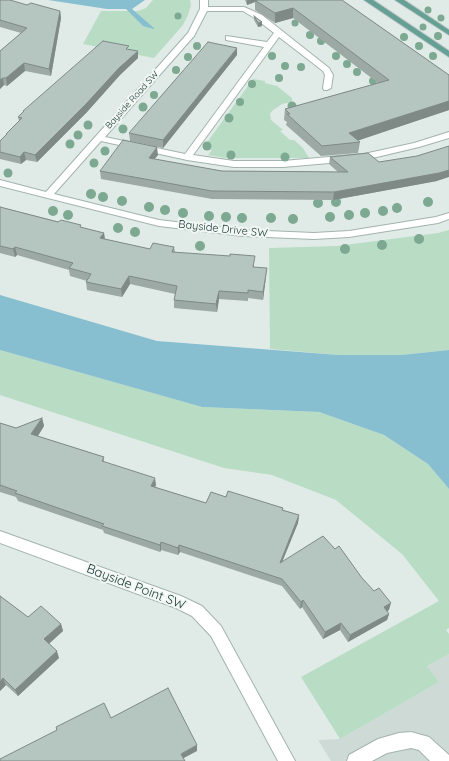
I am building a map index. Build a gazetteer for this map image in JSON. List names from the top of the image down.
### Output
{
  "streets": {
    "street": ["Bayside Road SW", "Bayside Drive SW", "Bayside Point SW"]
  },
  "crossings": [
    ["Bayside Road SW", "Bayside Drive SW"]
  ]
}
